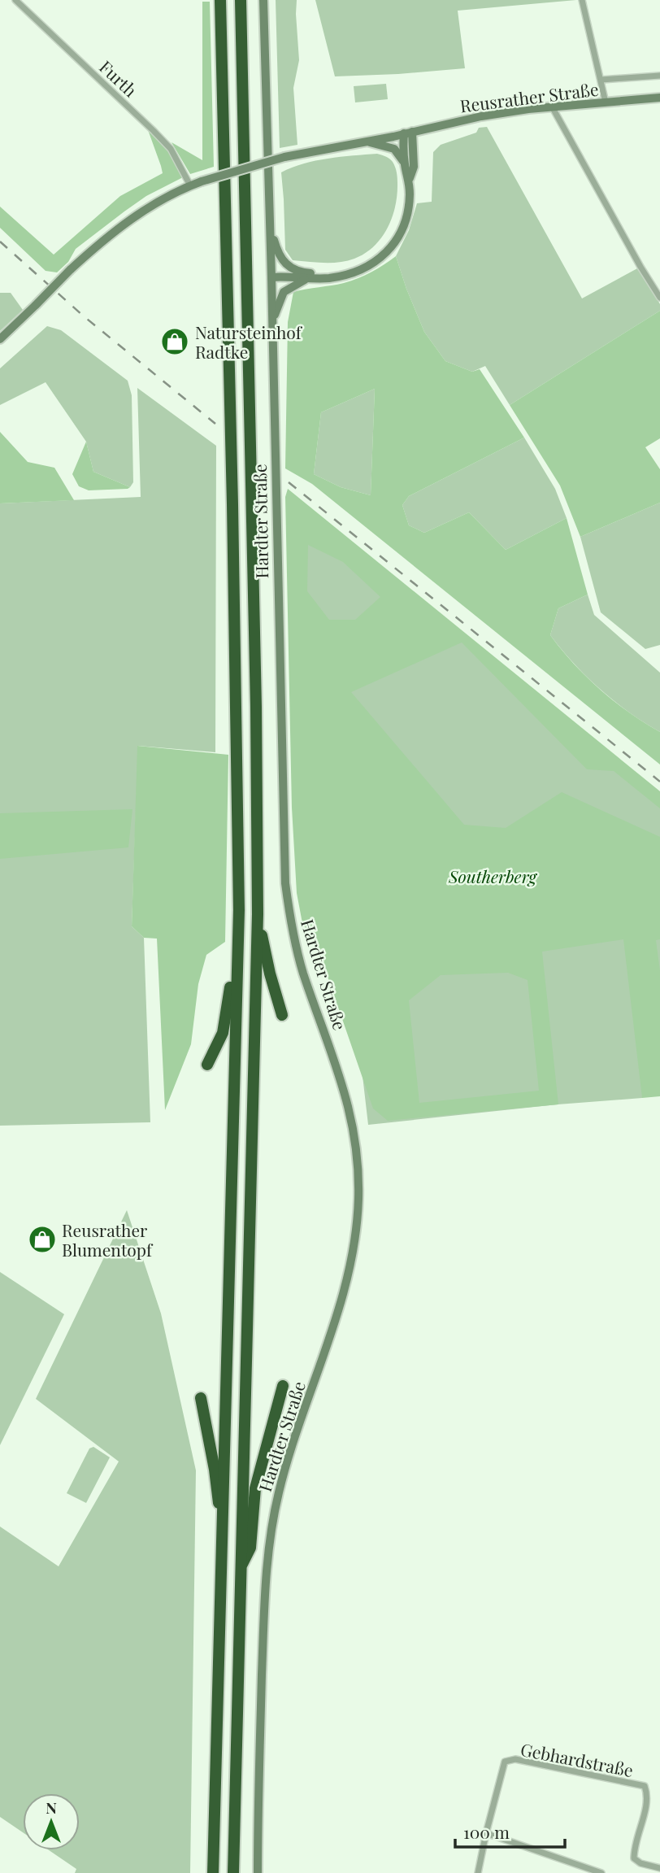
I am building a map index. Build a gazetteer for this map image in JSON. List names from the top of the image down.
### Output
{
  "streets": {
    "main road": ["Reusrather Straße", "Hardter Straße"],
    "street": ["Furth", "Gebhardstraße"]
  },
  "crossings": [
    ["Furth", "Reusrather Straße"]
  ],
  "parks": ["Southerberg"],
  "places": {
    "shop": ["Natursteinhof Radtke", "Reusrather Blumentopf"]
  },
  "scale_bar": "100 m",
  "north": "top"
}
